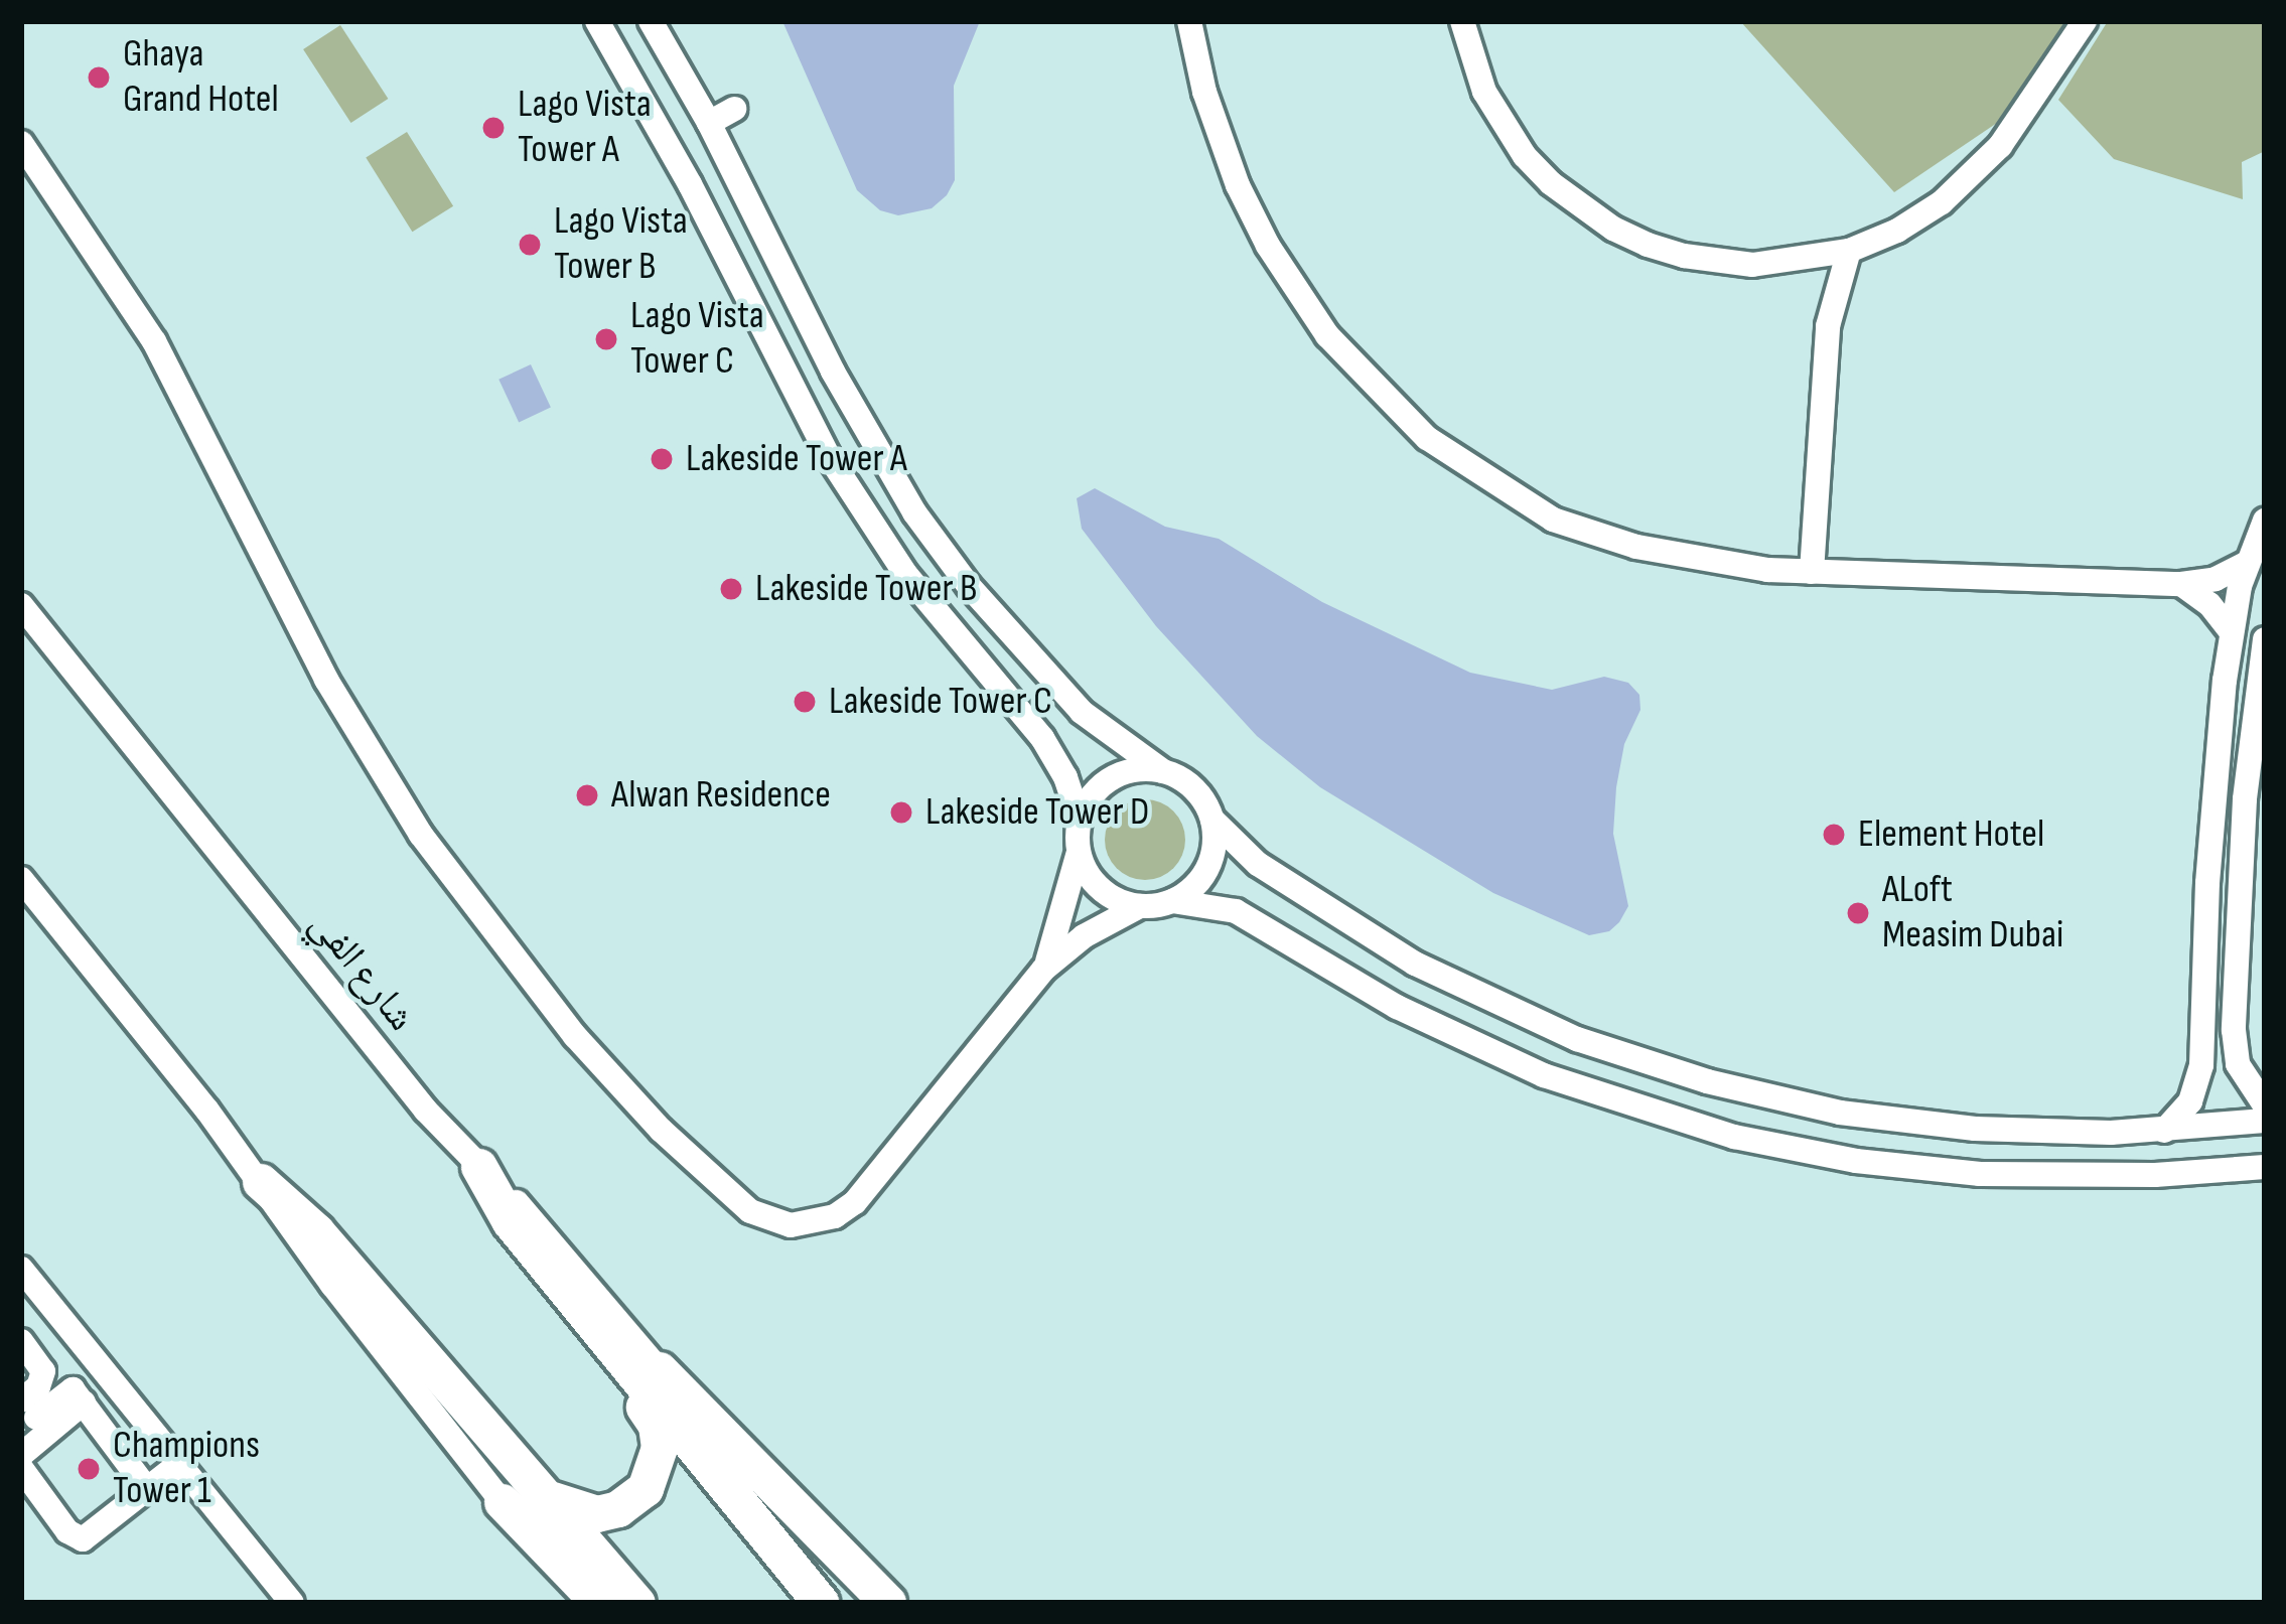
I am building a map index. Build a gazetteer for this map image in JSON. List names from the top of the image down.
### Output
{
  "streets": {
    "street": ["شارع الفي"]
  },
  "places": [
    "Ghaya Grand Hotel",
    "Lago Vista Tower A",
    "Lago Vista Tower B",
    "Lago Vista Tower C",
    "Lakeside Tower A",
    "Lakeside Tower B",
    "Lakeside Tower C",
    "Alwan Residence",
    "Lakeside Tower D",
    "Element Hotel",
    "ALoft Measim Dubai",
    "Champions Tower 1"
  ]
}
